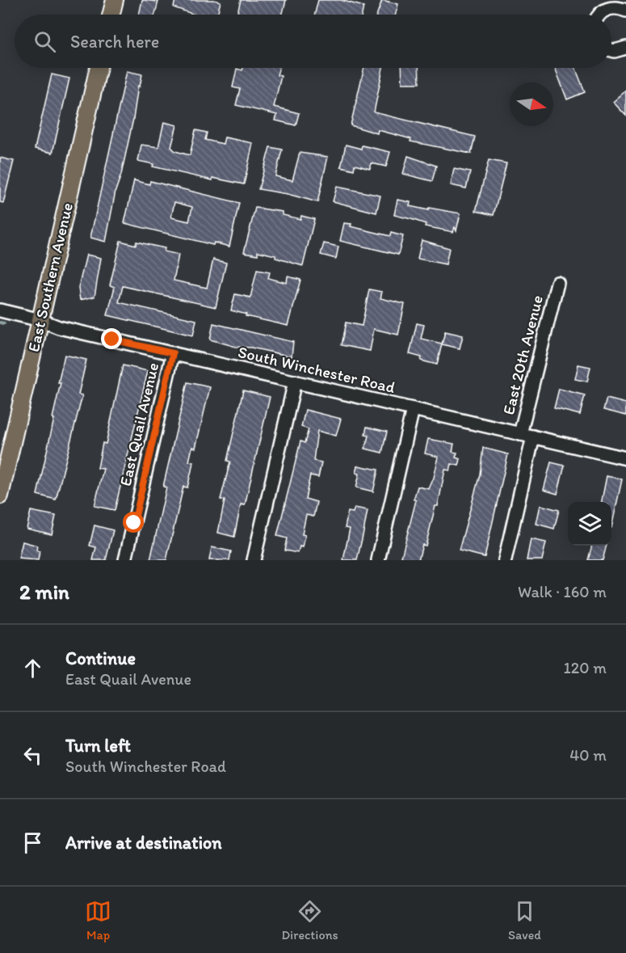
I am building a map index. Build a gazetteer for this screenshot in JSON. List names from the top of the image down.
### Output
{
  "streets": {
    "main road": ["East Southern Avenue"],
    "street": ["East 20th Avenue", "South Winchester Road", "East Quail Avenue"]
  },
  "crossings": [
    ["East Southern Avenue", "South Winchester Road"],
    ["East 20th Avenue", "South Winchester Road"],
    ["South Winchester Road", "East Quail Avenue"]
  ],
  "north": "right",
  "page": {
    "search": "Search here",
    "heading": ["2 min", "Walk · 160 m"],
    "list": [
      ["Continue", "East Quail Avenue", "120 m"],
      ["Turn left", "South Winchester Road", "40 m"],
      "Arrive at destination"
    ],
    "nav": ["Map", "Directions", "Saved"]
  }
}
